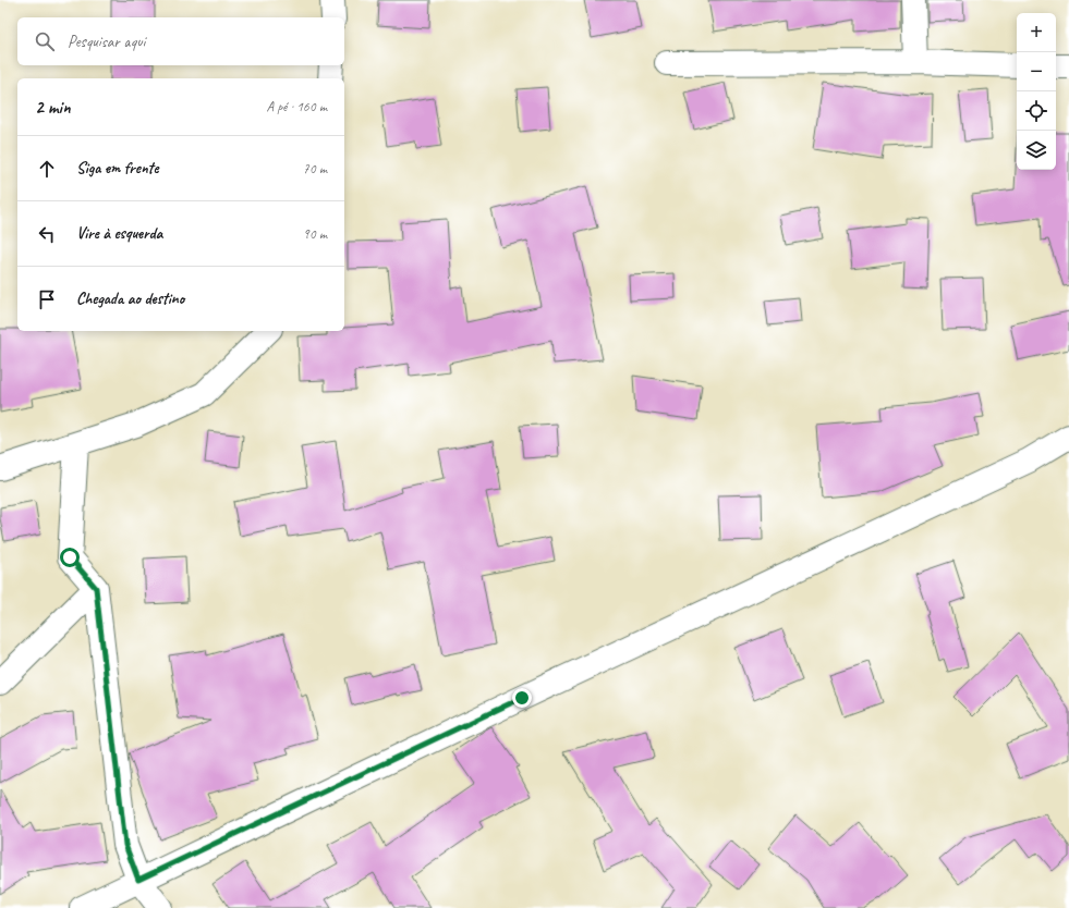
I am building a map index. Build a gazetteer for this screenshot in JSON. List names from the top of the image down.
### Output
{
  "page": {
    "map_buttons": ["+", "−"],
    "search": "Pesquisar aqui",
    "heading": ["2 min", "A pé · 160 m"],
    "list": [
      ["Siga em frente", "70 m"],
      ["Vire à esquerda", "90 m"],
      "Chegada ao destino"
    ]
  }
}
